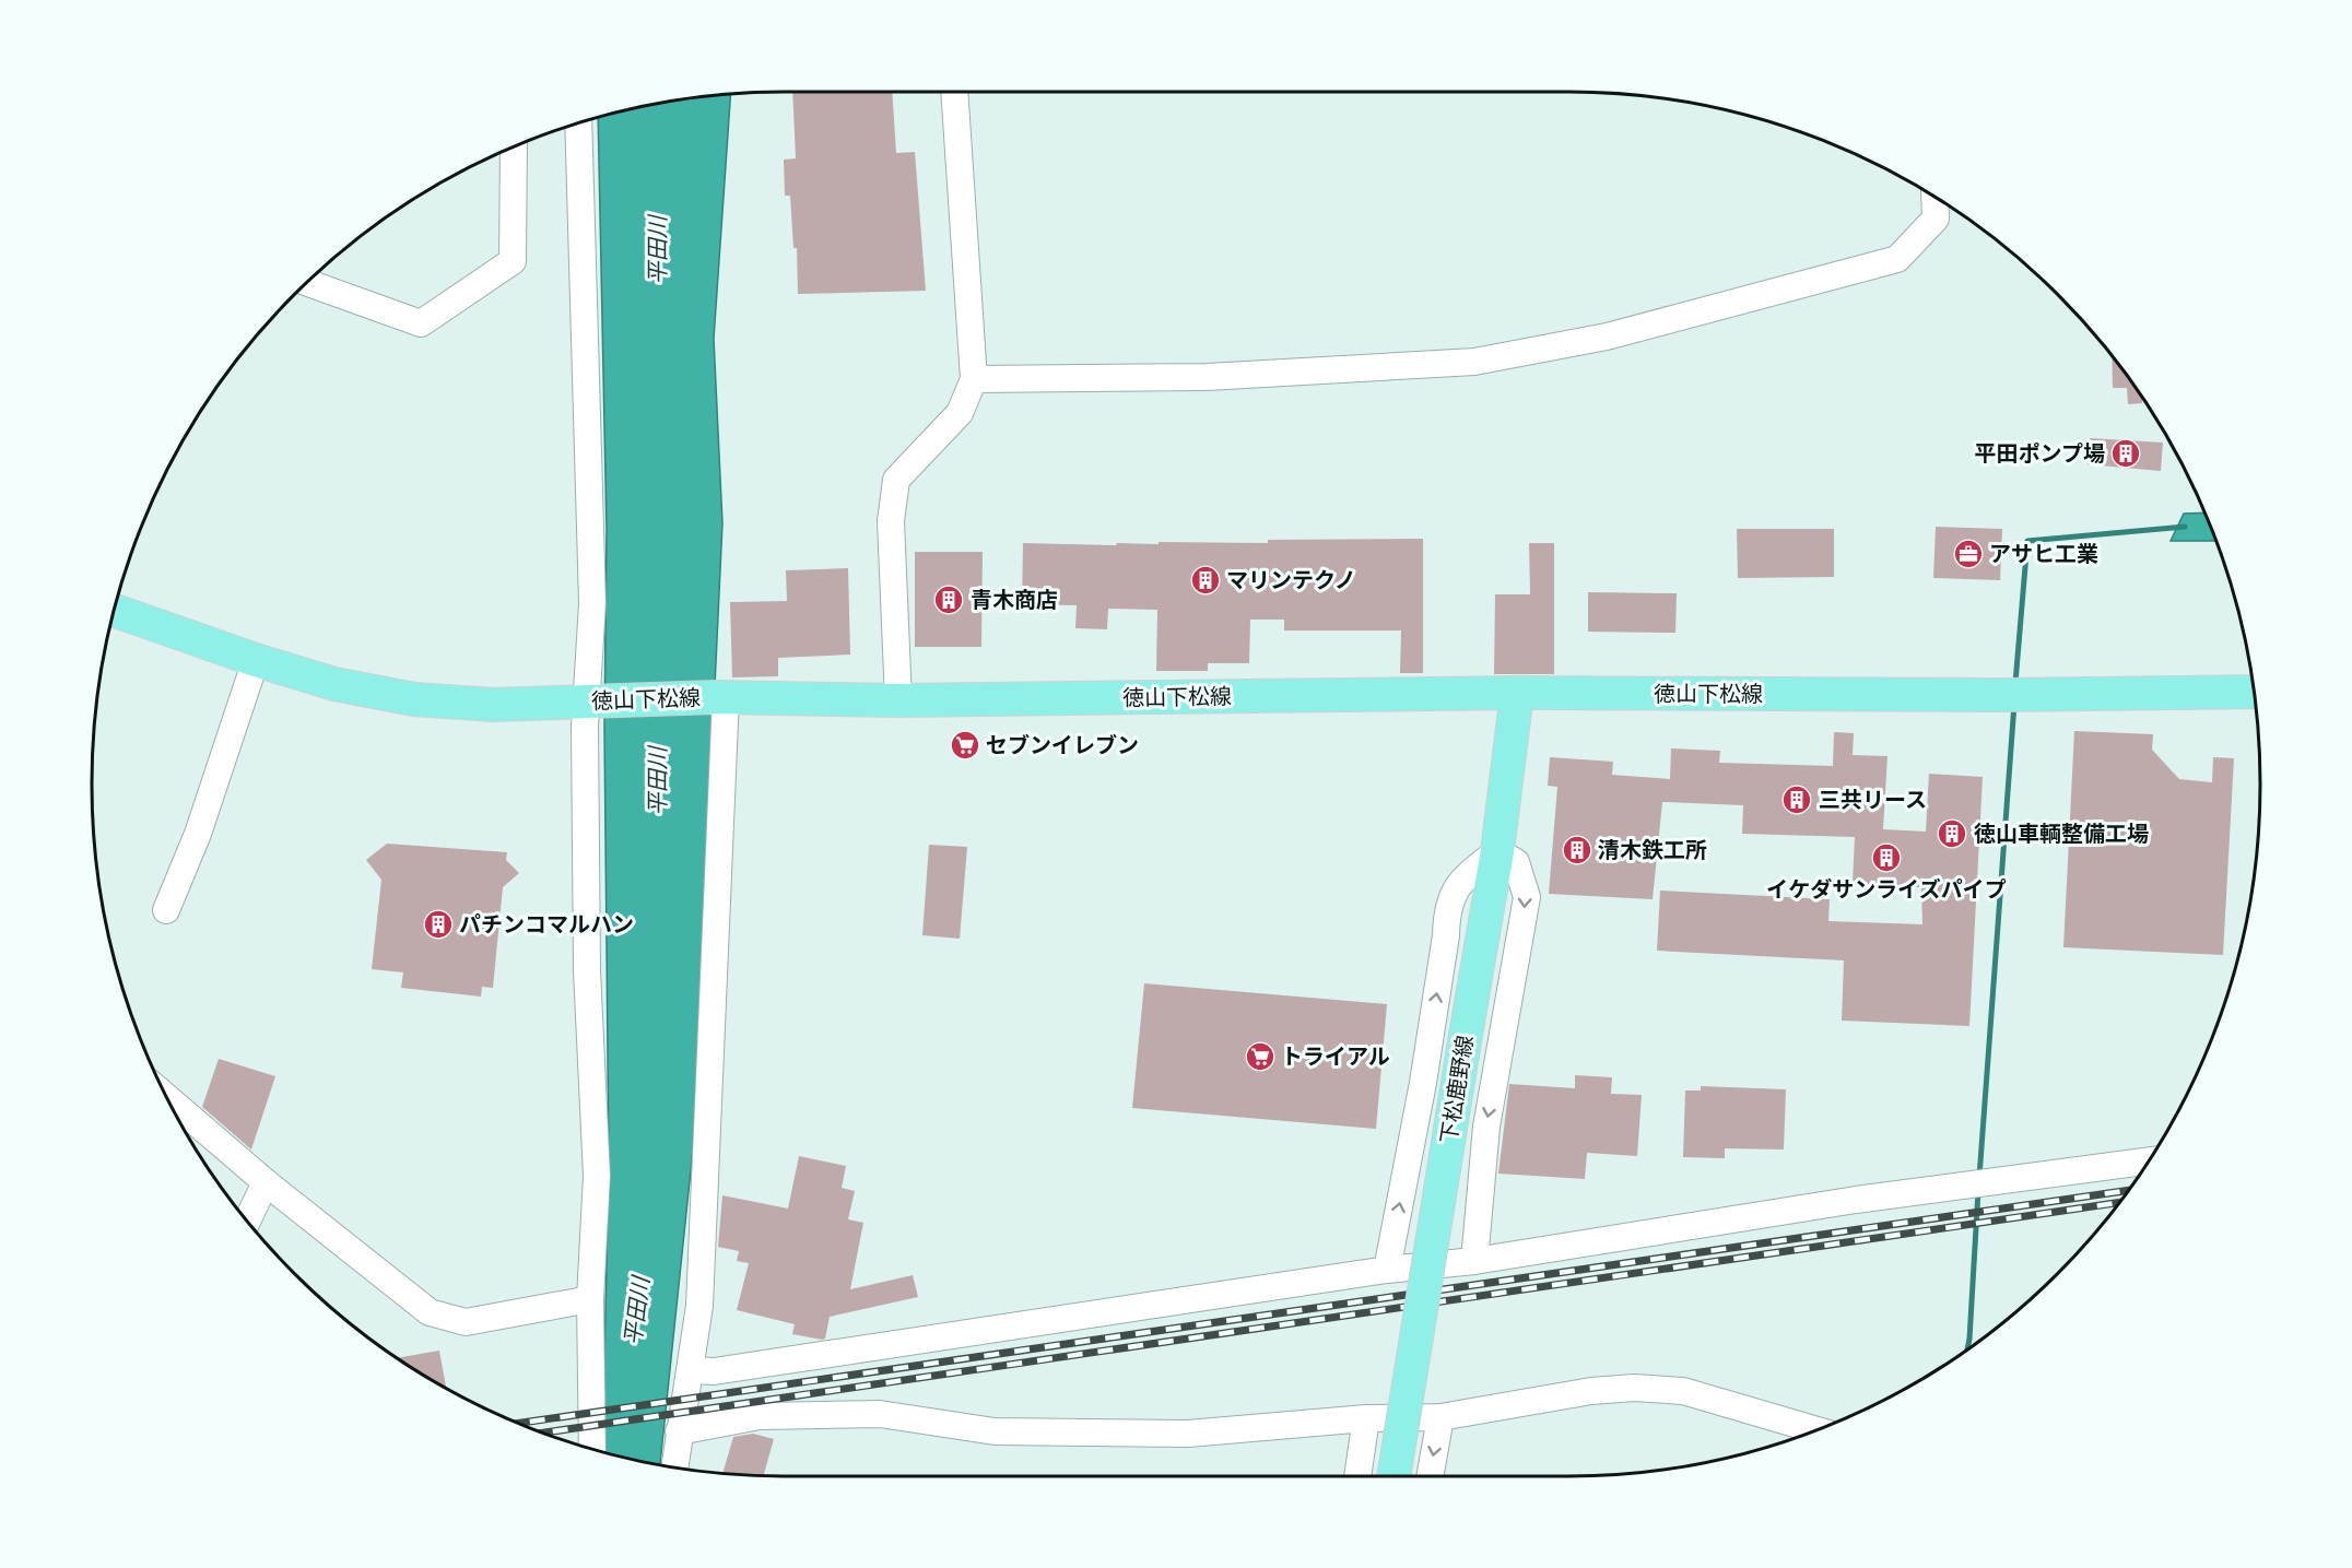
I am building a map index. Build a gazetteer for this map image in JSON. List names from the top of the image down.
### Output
{
  "streets": {
    "main road": ["徳山下松線", "下松鹿野線"]
  },
  "crossings": [
    ["徳山下松線", "下松鹿野線"]
  ],
  "water": ["平田川"],
  "places": {
    "building": [
      "平田ポンプ場",
      "マリンテクノ",
      "青木商店",
      "三共リース",
      "徳山車輌整備工場",
      "清木鉄工所",
      "イケダサンライズパイプ",
      "パチンコマルハン"
    ],
    "office": ["アサヒ工業"],
    "supermarket": ["セブンイレブン", "トライアル"]
  }
}
